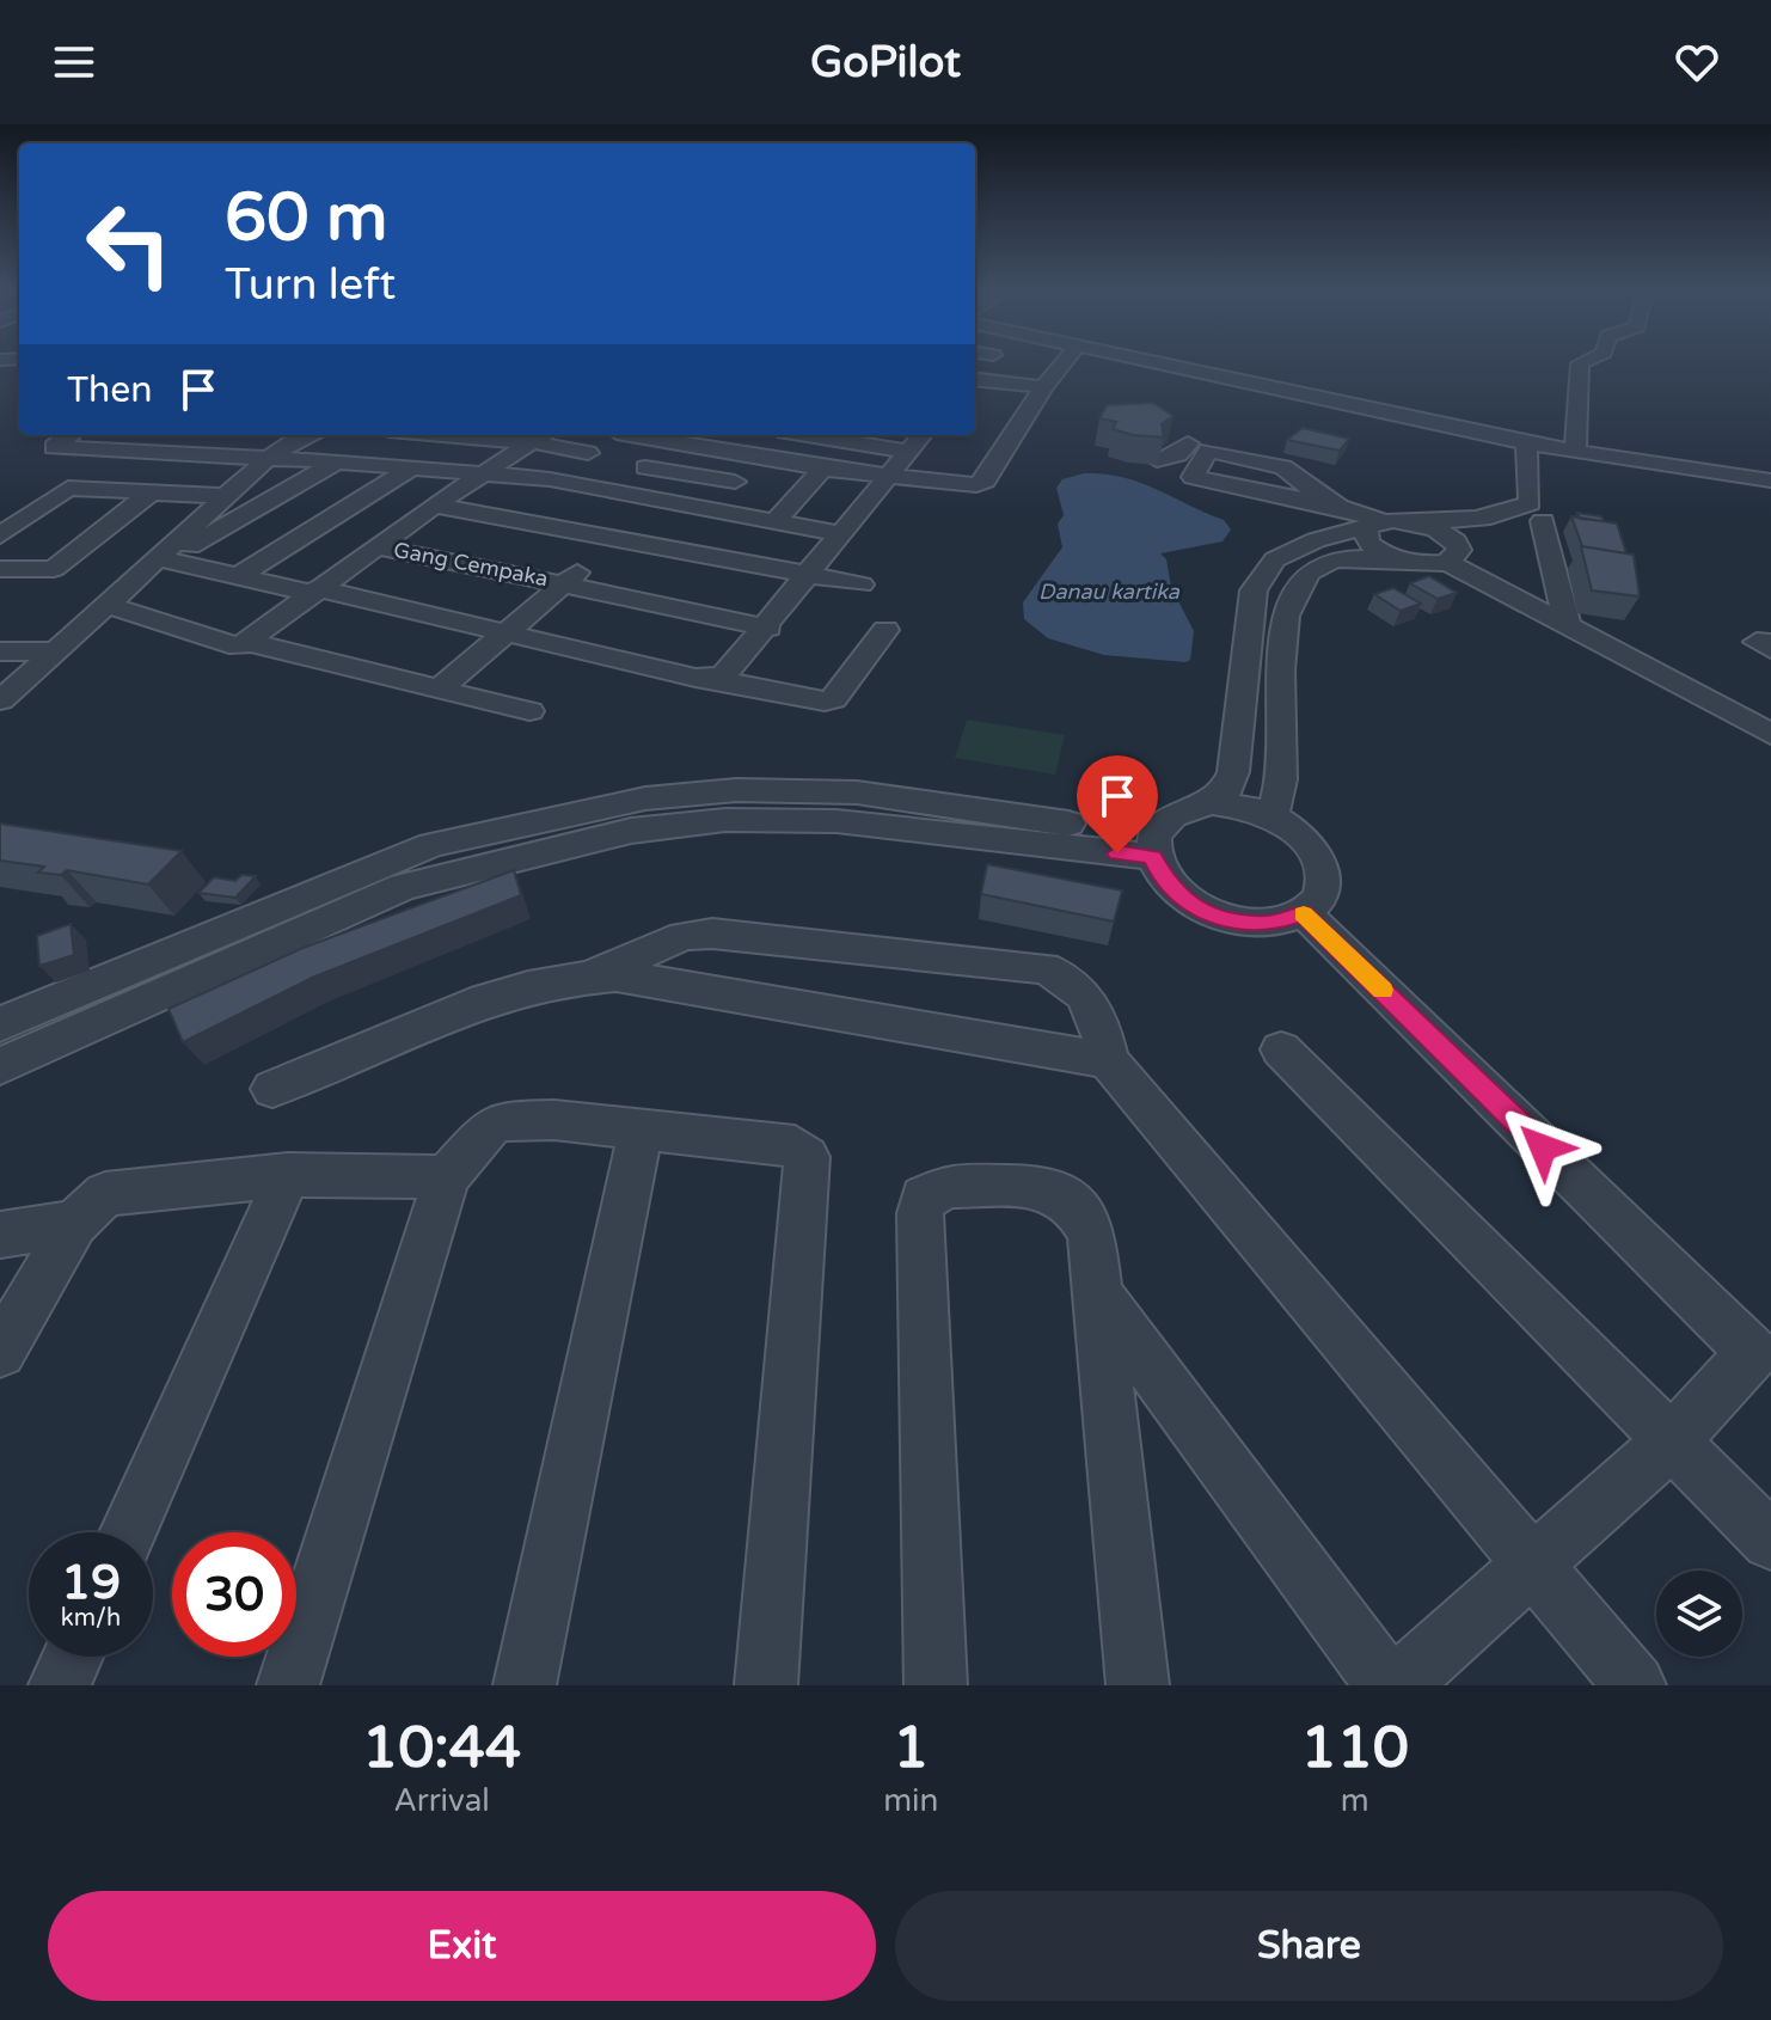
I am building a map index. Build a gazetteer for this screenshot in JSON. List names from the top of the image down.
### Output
{
  "streets": {
    "street": ["Gang Cempaka"]
  },
  "water": ["Danau kartika"],
  "page": {
    "header": "GoPilot",
    "turn": ["60 m", "Turn left"],
    "then": "Then",
    "speed": "19 km/h",
    "limit": "30",
    "eta": [
      "10:44",
      "Arrival",
      "1",
      "min",
      "110",
      "m"
    ],
    "buttons": ["Exit", "Share"]
  }
}
